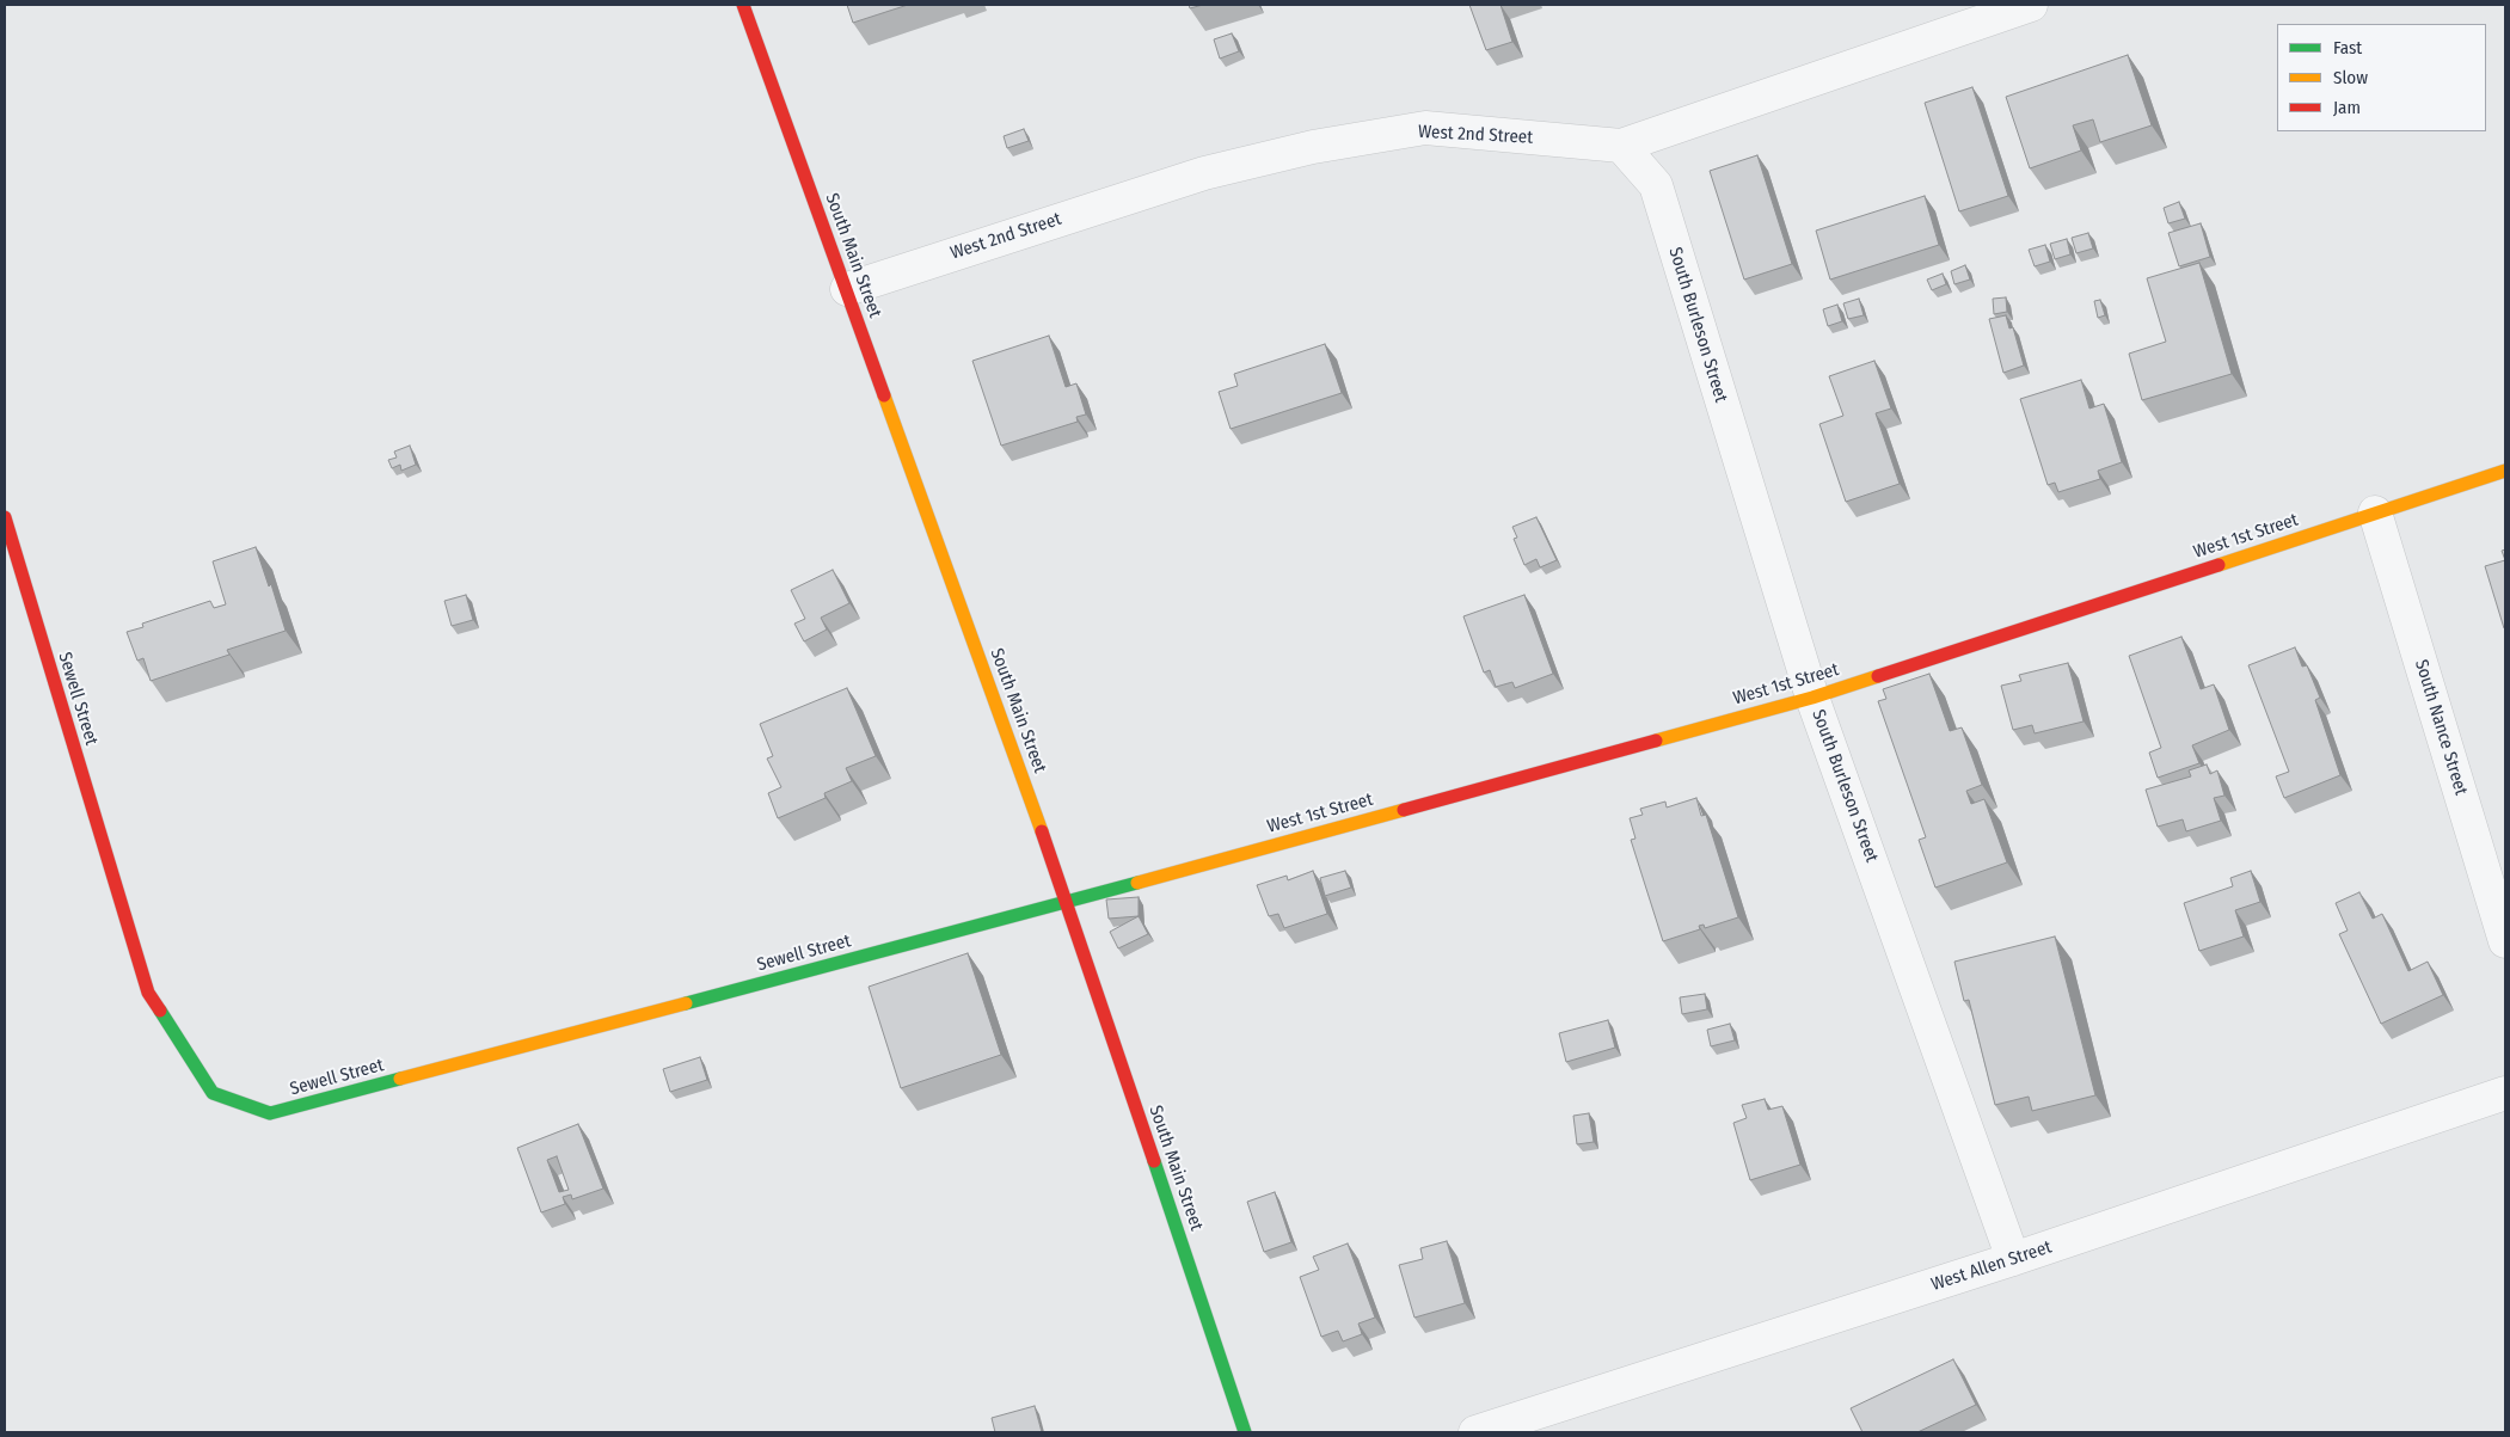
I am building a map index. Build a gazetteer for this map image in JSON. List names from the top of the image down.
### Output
{
  "streets": {
    "street": [
      "West 2nd Street",
      "South Main Street",
      "South Burleson Street",
      "West 1st Street",
      "Sewell Street",
      "South Nance Street",
      "West Allen Street"
    ]
  },
  "crossings": [
    ["West 2nd Street", "South Main Street"],
    ["West 2nd Street", "South Burleson Street"],
    ["South Main Street", "West 1st Street"],
    ["South Main Street", "Sewell Street"],
    ["South Burleson Street", "West 1st Street"],
    ["South Burleson Street", "West Allen Street"],
    ["West 1st Street", "Sewell Street"],
    ["West 1st Street", "South Nance Street"]
  ],
  "legend": ["Fast", "Slow", "Jam"]
}
